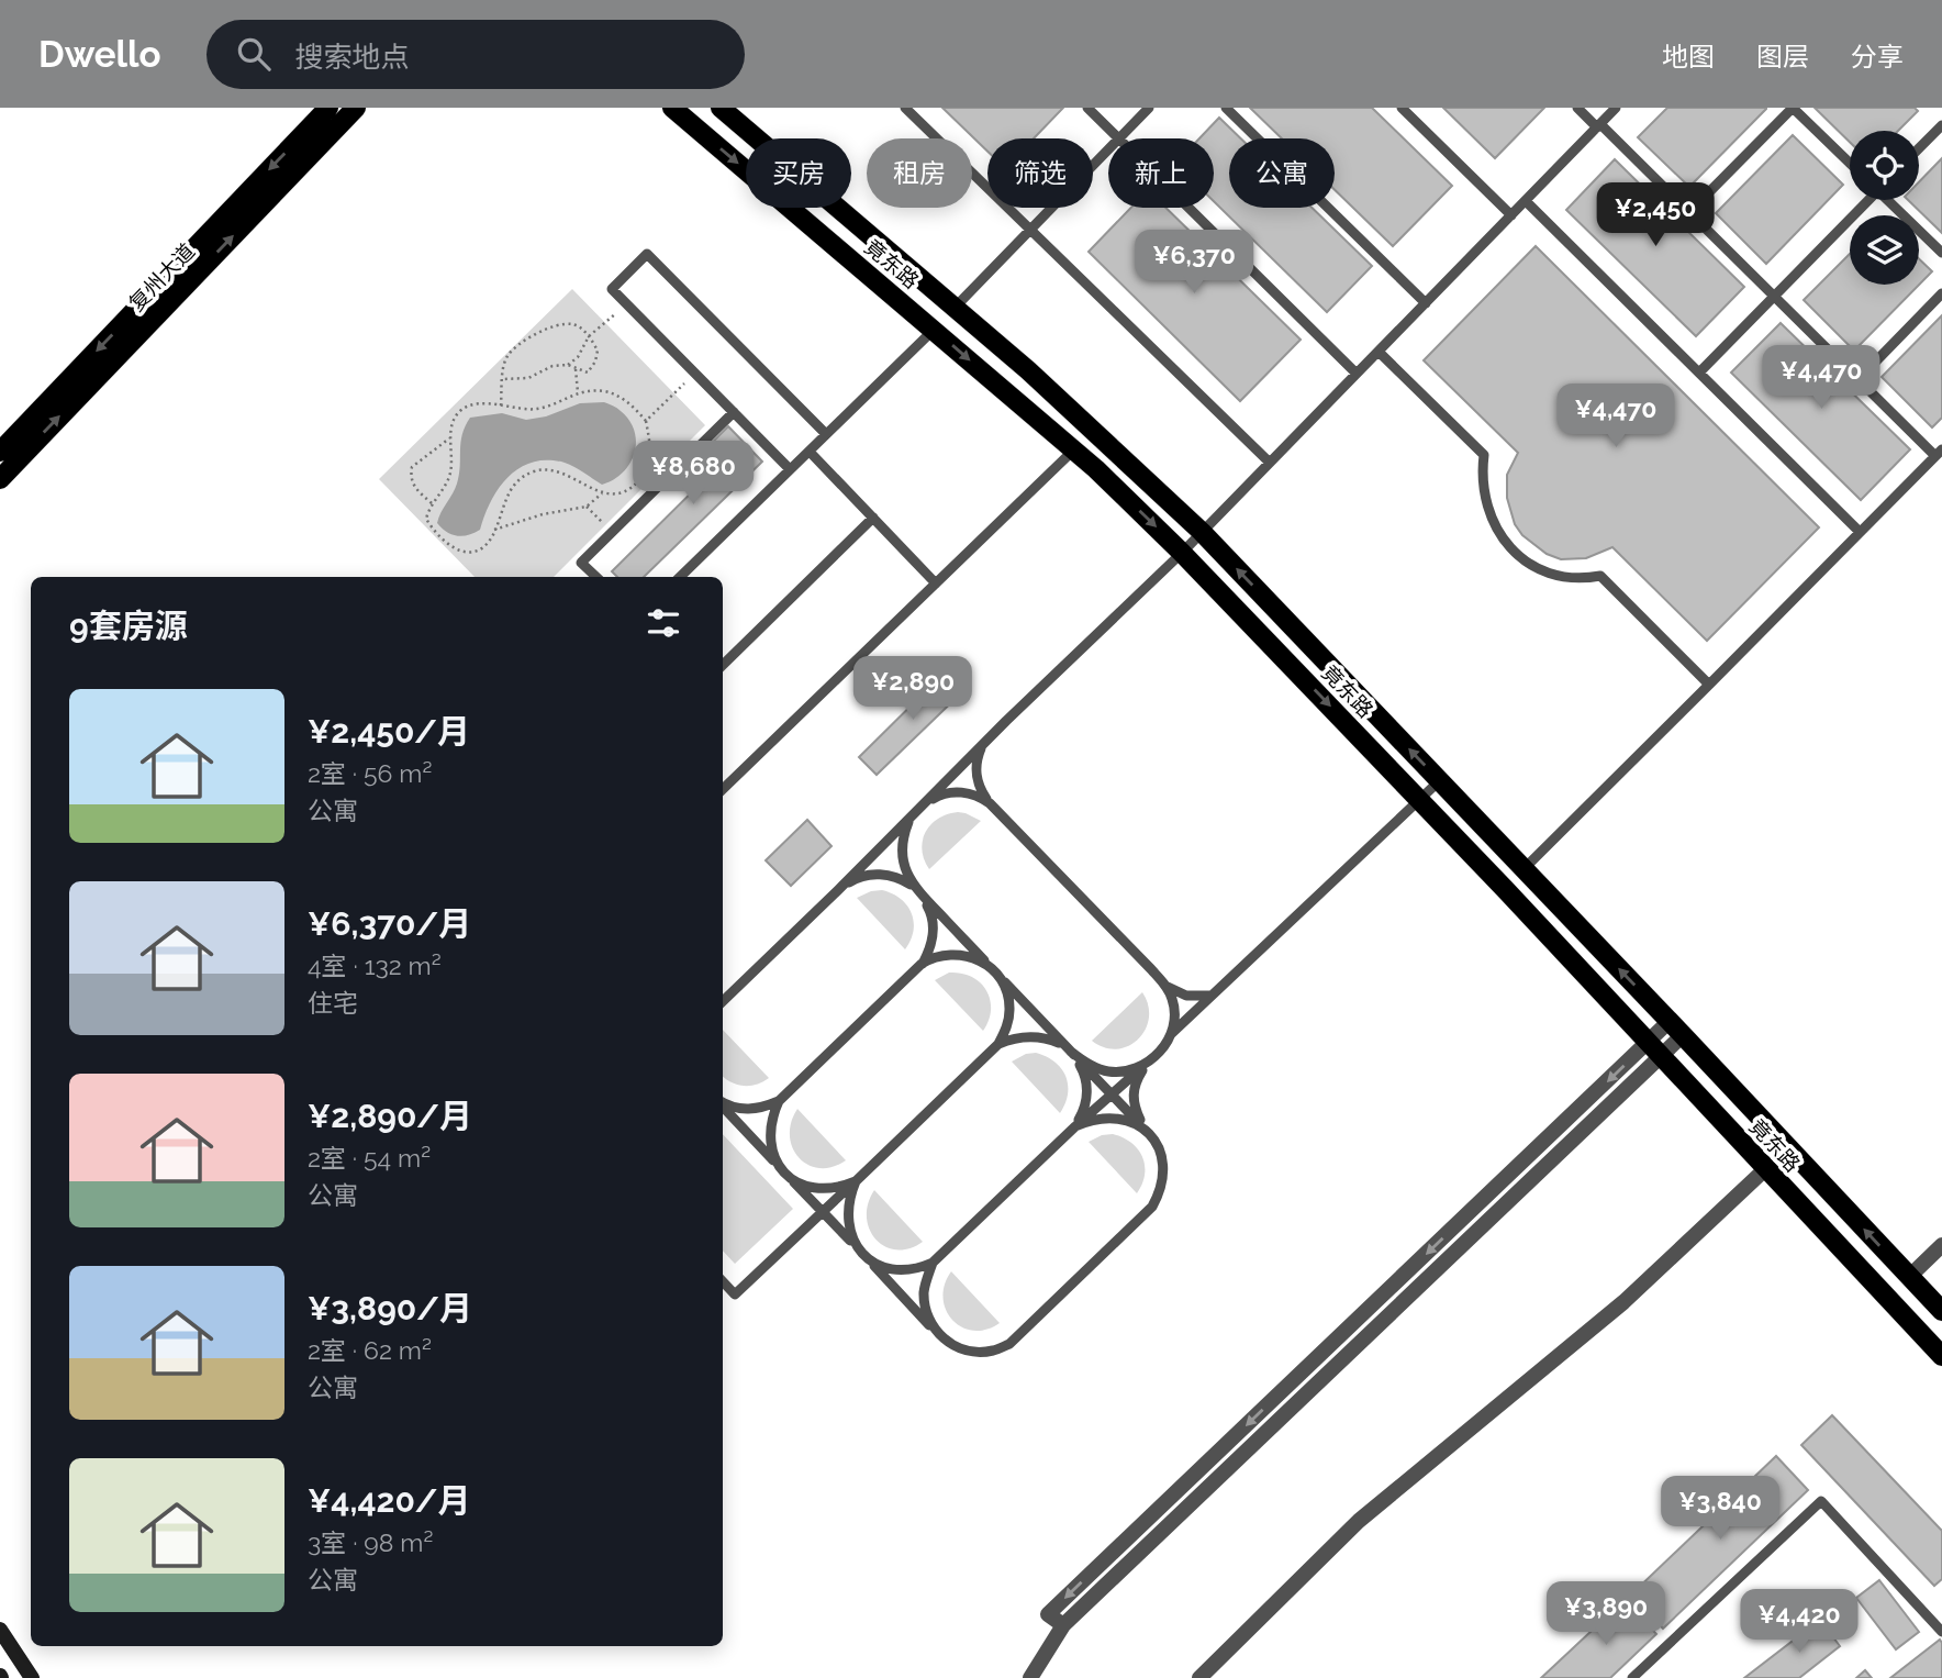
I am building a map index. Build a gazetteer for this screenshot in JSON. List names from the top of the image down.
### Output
{
  "streets": {
    "main road": ["竟东路", "复州大道"]
  },
  "page": {
    "header": "Dwello",
    "search": "搜索地点",
    "nav": ["地图", "图层", "分享"],
    "chip": [
      "买房",
      "租房",
      "筛选",
      "新上",
      "公寓"
    ],
    "price": [
      "¥2,450",
      "¥6,370",
      "¥4,470",
      "¥4,470",
      "¥8,680",
      "¥2,890",
      "¥3,840",
      "¥3,890",
      "¥4,420"
    ],
    "heading": "9套房源",
    "list": [
      {
        "name": "¥2,450/月",
        "note": "2室 · 56 m² · 公寓"
      },
      {
        "name": "¥6,370/月",
        "note": "4室 · 132 m² · 住宅"
      },
      {
        "name": "¥2,890/月",
        "note": "2室 · 54 m² · 公寓"
      },
      {
        "name": "¥3,890/月",
        "note": "2室 · 62 m² · 公寓"
      },
      {
        "name": "¥4,420/月",
        "note": "3室 · 98 m² · 公寓"
      }
    ]
  }
}
